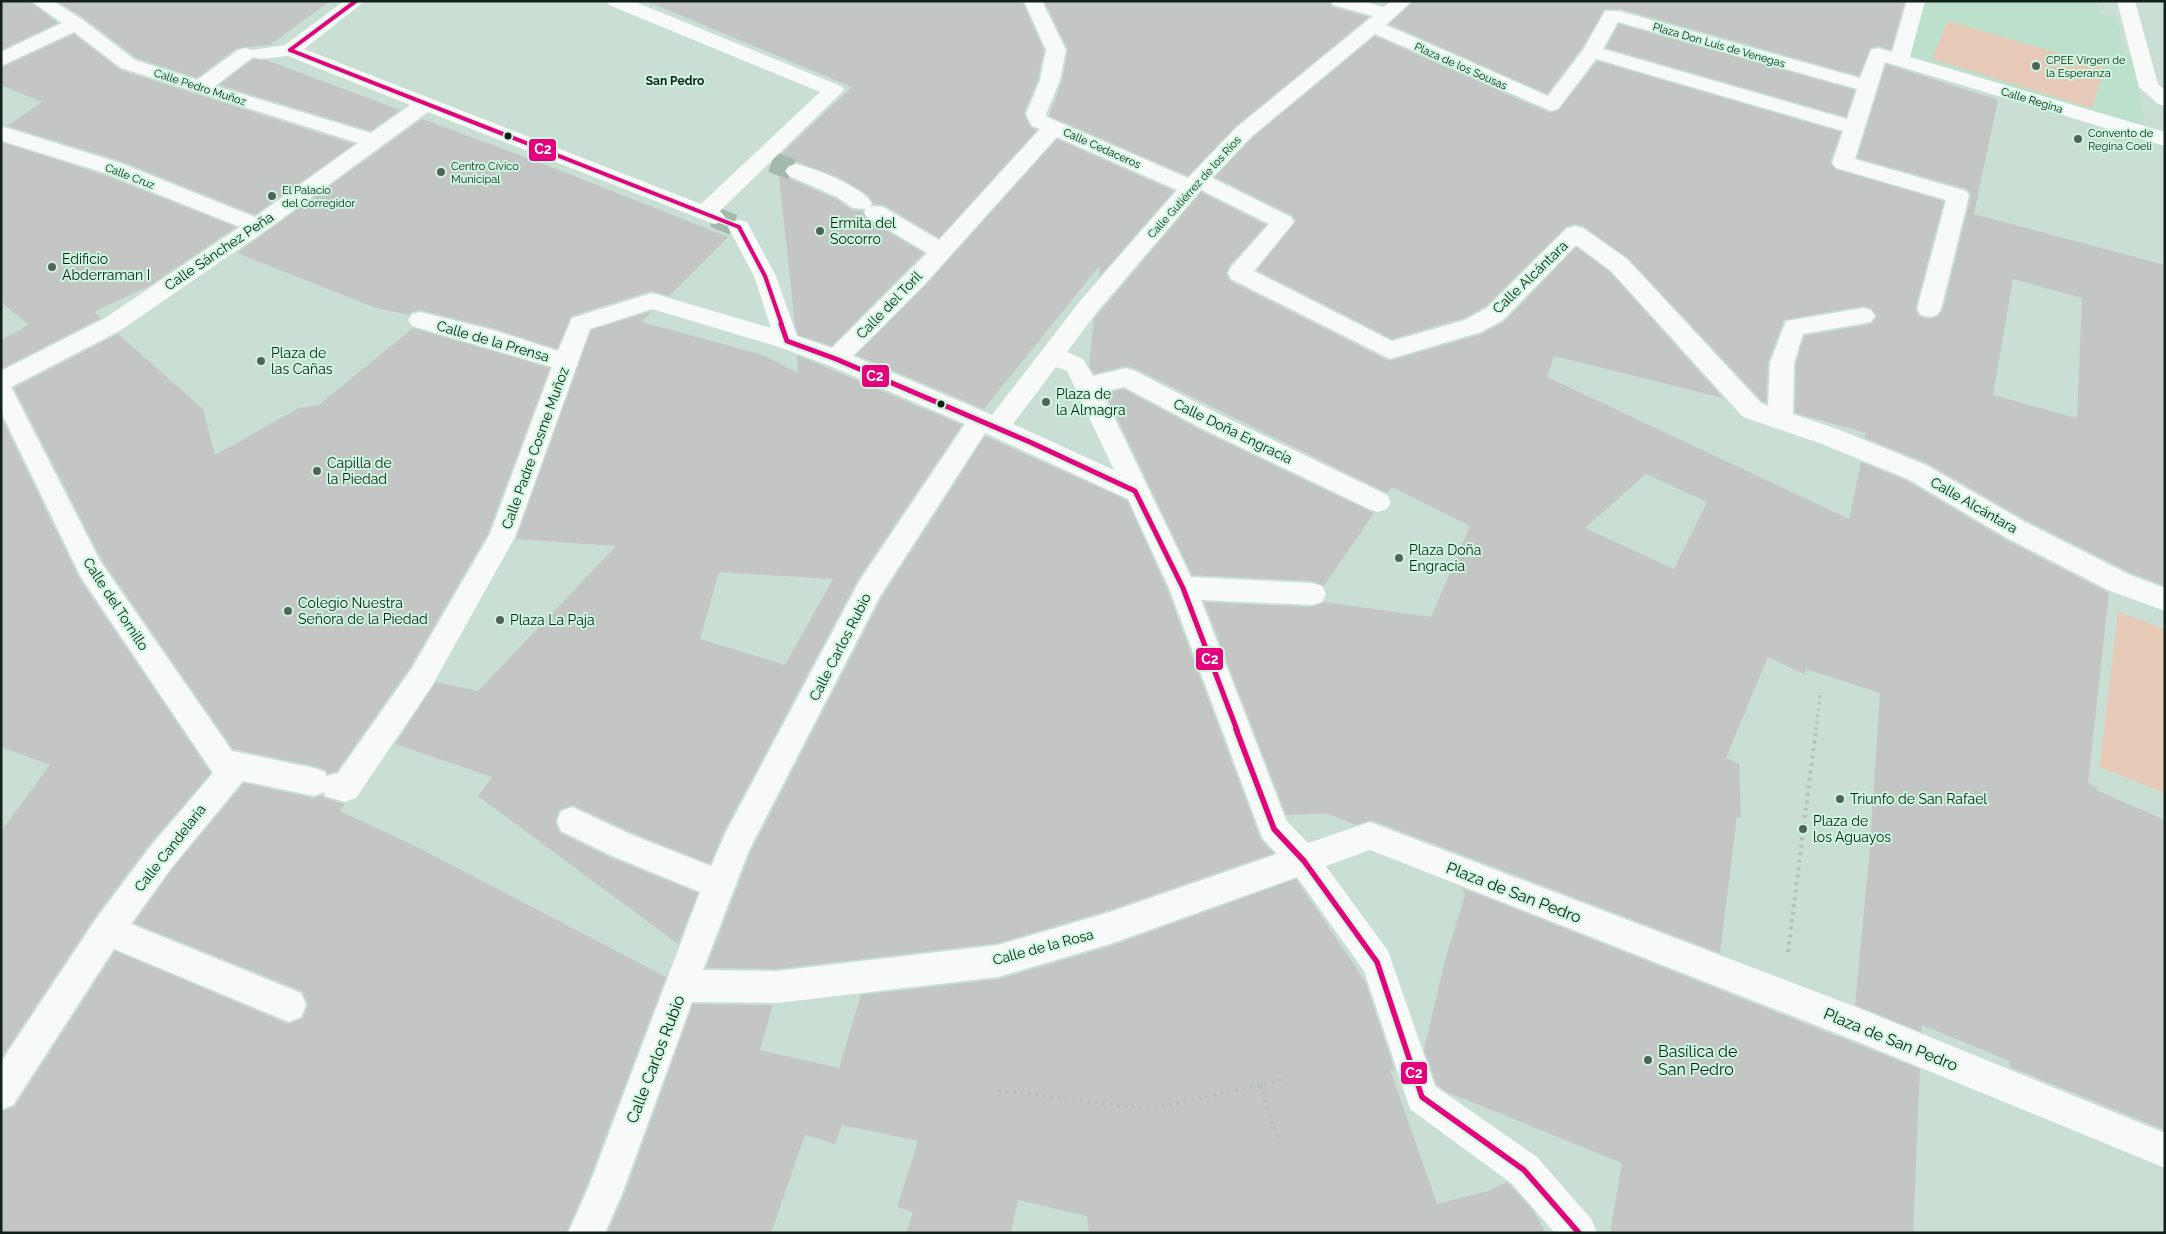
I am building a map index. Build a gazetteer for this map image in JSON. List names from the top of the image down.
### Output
{
  "streets": {
    "street": [
      "Plaza Don Luis de Venegas",
      "Plaza de los Sousas",
      "Calle Pedro Muñoz",
      "Calle Regina",
      "Calle Cedaceros",
      "Calle Cruz",
      "Calle Gutiérrez de los Ríos",
      "Calle Sánchez Peña",
      "Calle Alcántara",
      "Calle del Toril",
      "Calle de la Prensa",
      "Calle Doña Engracia",
      "Calle Padre Cosme Muñoz",
      "Calle del Tornillo",
      "Calle Carlos Rubio",
      "Calle Candelaria",
      "Plaza de San Pedro",
      "Calle de la Rosa"
    ]
  },
  "crossings": [
    ["Plaza Don Luis de Venegas", "Plaza de los Sousas"],
    ["Plaza Don Luis de Venegas", "Calle Regina"],
    ["Plaza de los Sousas", "Calle Gutiérrez de los Ríos"],
    ["Calle Pedro Muñoz", "Calle Sánchez Peña"],
    ["Calle Cedaceros", "Calle Gutiérrez de los Ríos"],
    ["Calle Cedaceros", "Calle Alcántara"],
    ["Calle Cedaceros", "Calle del Toril"],
    ["Calle Cruz", "Calle Sánchez Peña"],
    ["Calle Gutiérrez de los Ríos", "Calle Alcántara"],
    ["Calle Sánchez Peña", "Calle del Tornillo"],
    ["Calle del Toril", "Calle Padre Cosme Muñoz"],
    ["Calle de la Prensa", "Calle Padre Cosme Muñoz"],
    ["Calle Padre Cosme Muñoz", "Calle del Tornillo"],
    ["Calle Padre Cosme Muñoz", "Calle Candelaria"],
    ["Calle del Tornillo", "Calle Candelaria"],
    ["Calle Carlos Rubio", "Calle de la Rosa"],
    ["Plaza de San Pedro", "Calle de la Rosa"]
  ],
  "districts": ["San Pedro"],
  "places": [
    "CPEE Virgen de la Esperanza",
    "Convento de Regina Coeli",
    "Centro Cívico Municipal",
    "El Palacio del Corregidor",
    "Ermita del Socorro",
    "Edificio Abderraman I",
    "Plaza de las Cañas",
    "Plaza de la Almagra",
    "Capilla de la Piedad",
    "Plaza Doña Engracia",
    "Colegio Nuestra Señora de la Piedad",
    "Plaza La Paja",
    "Triunfo de San Rafael",
    "Plaza de los Aguayos",
    "Basílica de San Pedro"
  ],
  "lines": ["transit line C2"]
}
